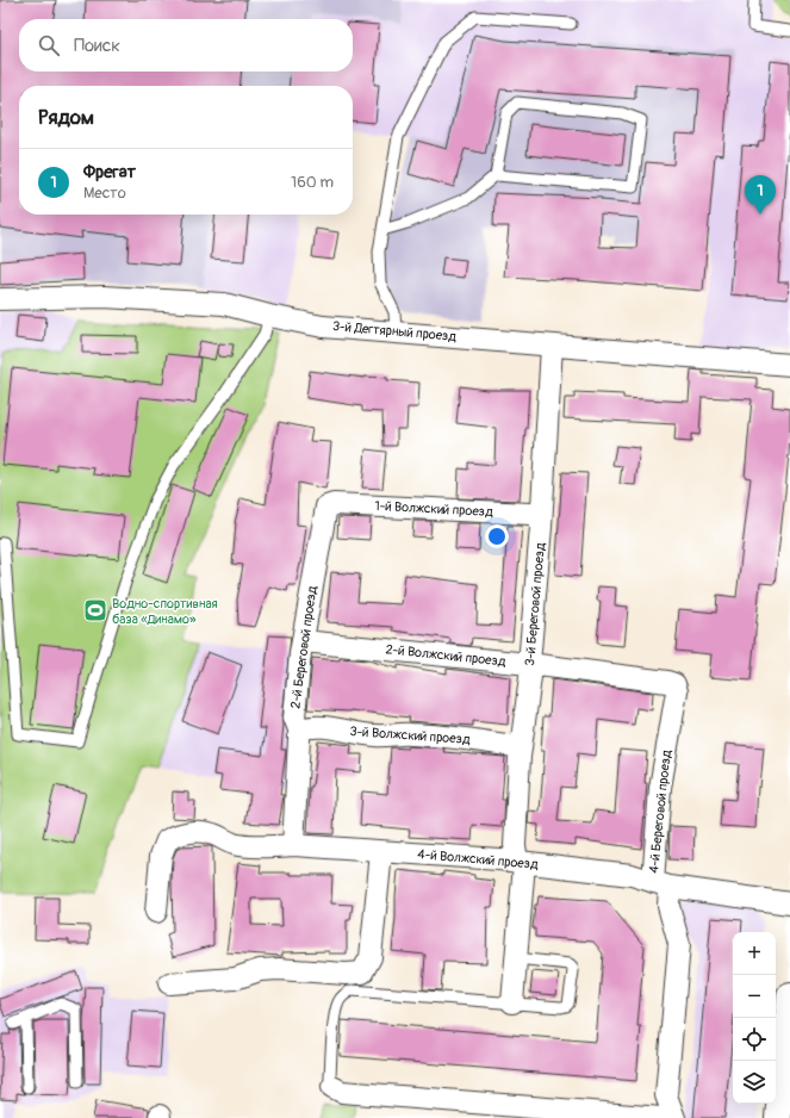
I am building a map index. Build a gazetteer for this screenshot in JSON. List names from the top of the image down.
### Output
{
  "streets": {
    "street": [
      "3-й Дегтярный проезд",
      "1-й Волжский проезд",
      "3-й Береговой проезд",
      "2-й Береговой проезд",
      "2-й Волжский проезд",
      "3-й Волжский проезд",
      "4-й Береговой проезд",
      "4-й Волжский проезд"
    ]
  },
  "crossings": [
    ["3-й Дегтярный проезд", "3-й Береговой проезд"],
    ["1-й Волжский проезд", "3-й Береговой проезд"],
    ["1-й Волжский проезд", "2-й Береговой проезд"],
    ["3-й Береговой проезд", "2-й Волжский проезд"],
    ["3-й Береговой проезд", "3-й Волжский проезд"],
    ["3-й Береговой проезд", "4-й Волжский проезд"],
    ["2-й Береговой проезд", "2-й Волжский проезд"],
    ["2-й Береговой проезд", "3-й Волжский проезд"],
    ["2-й Береговой проезд", "4-й Волжский проезд"],
    ["2-й Волжский проезд", "4-й Береговой проезд"],
    ["4-й Береговой проезд", "4-й Волжский проезд"]
  ],
  "places": {
    "sports": ["Водно-спортивная база «Динамо»"]
  },
  "page": {
    "search": "Поиск",
    "heading": "Рядом",
    "list": [
      {
        "mark": "1",
        "name": "Фрегат",
        "note": "Место",
        "value": "160 m"
      }
    ],
    "pins": "1",
    "map_buttons": ["+", "−"]
  }
}
